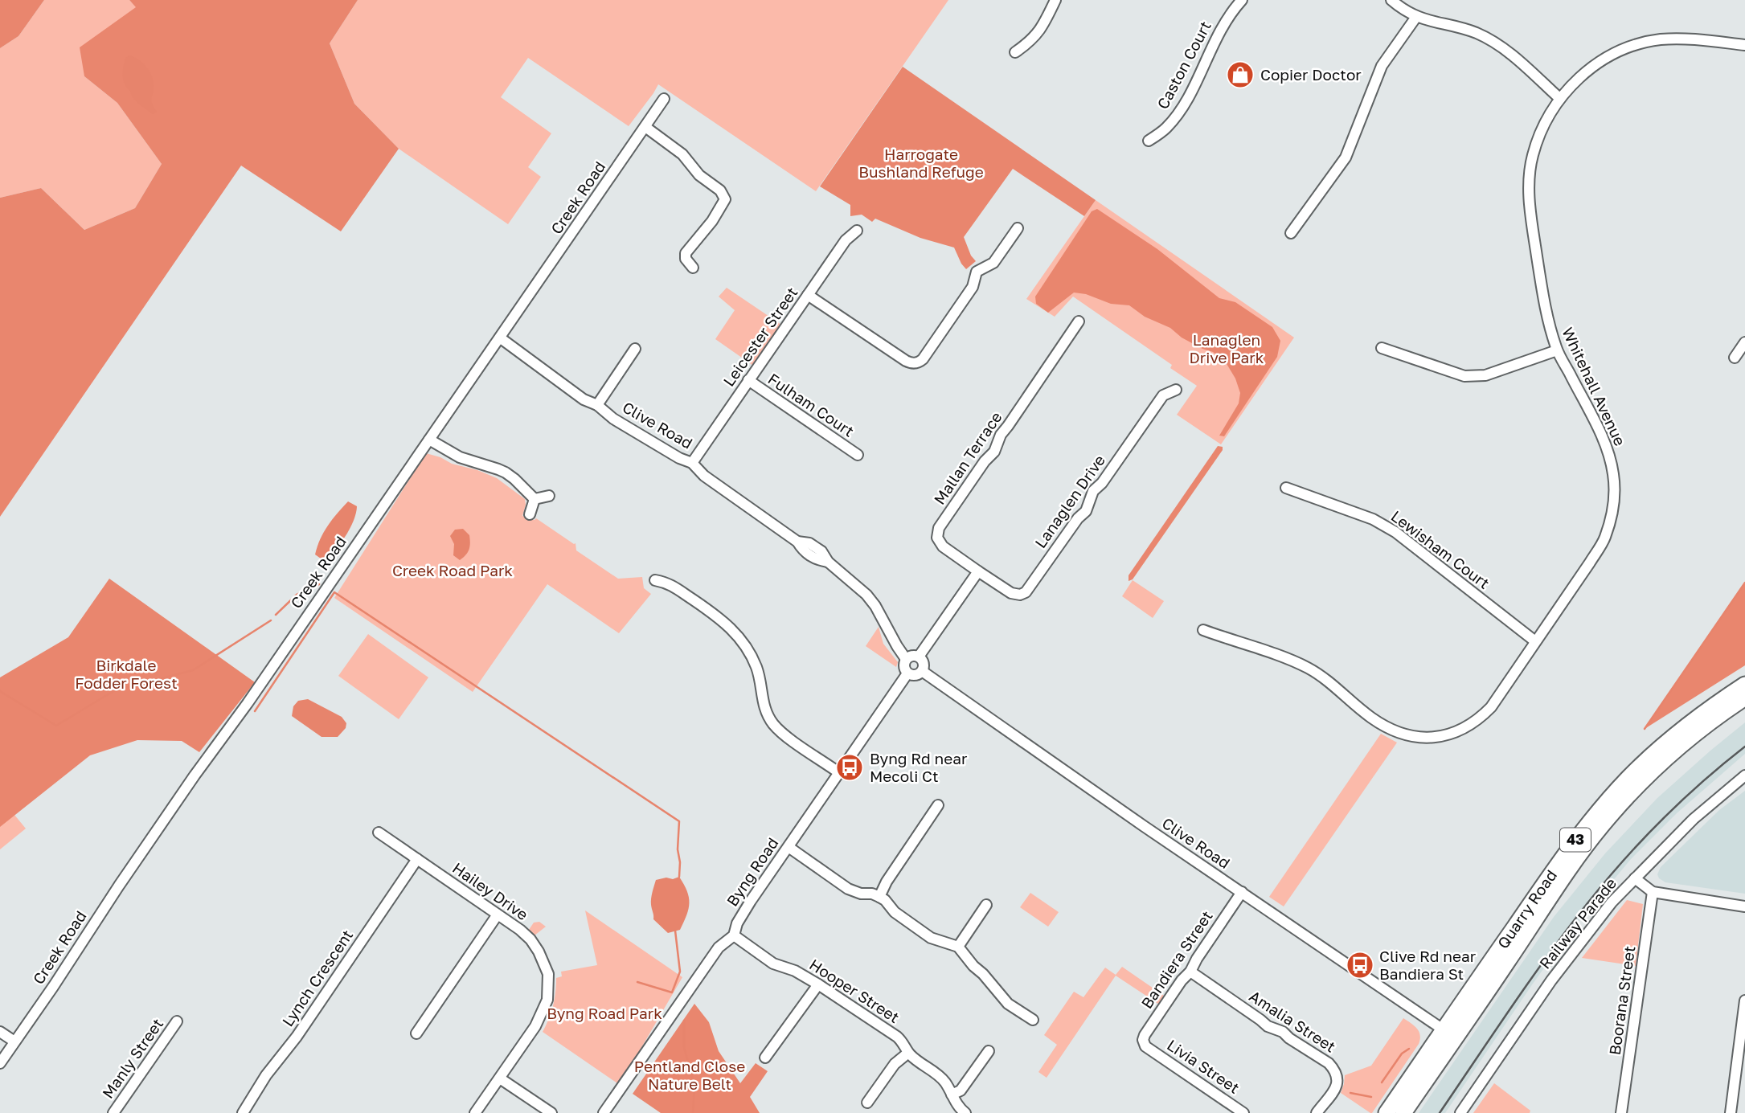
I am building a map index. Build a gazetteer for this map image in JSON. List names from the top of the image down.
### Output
{
  "streets": {
    "main road": ["43", "Quarry Road"],
    "street": [
      "Caston Court",
      "Creek Road",
      "Leicester Street",
      "Whitehall Avenue",
      "Fulham Court",
      "Clive Road",
      "Mallan Terrace",
      "Lanaglen Drive",
      "Lewisham Court",
      "Byng Road",
      "Hailey Drive",
      "Railway Parade",
      "Bandiera Street",
      "Lynch Crescent",
      "Hooper Street",
      "Boorana Street",
      "Amalia Street",
      "Manly Street",
      "Livia Street"
    ]
  },
  "crossings": [
    ["Creek Road", "Clive Road"],
    ["Leicester Street", "Fulham Court"],
    ["Leicester Street", "Clive Road"],
    ["Whitehall Avenue", "Lewisham Court"],
    ["Clive Road", "Byng Road"],
    ["Clive Road", "Quarry Road"],
    ["Clive Road", "Bandiera Street"],
    ["Mallan Terrace", "Lanaglen Drive"],
    ["Byng Road", "Hooper Street"],
    ["Hailey Drive", "Lynch Crescent"],
    ["Bandiera Street", "Amalia Street"],
    ["Bandiera Street", "Livia Street"]
  ],
  "parks": [
    "Harrogate Bushland Refuge",
    "Lanaglen Drive Park",
    "Creek Road Park",
    "Birkdale Fodder Forest",
    "Byng Road Park",
    "Pentland Close Nature Belt"
  ],
  "places": {
    "shop": ["Copier Doctor"],
    "bus stop": ["Byng Rd near Mecoli Ct", "Clive Rd near Bandiera St"]
  }
}
